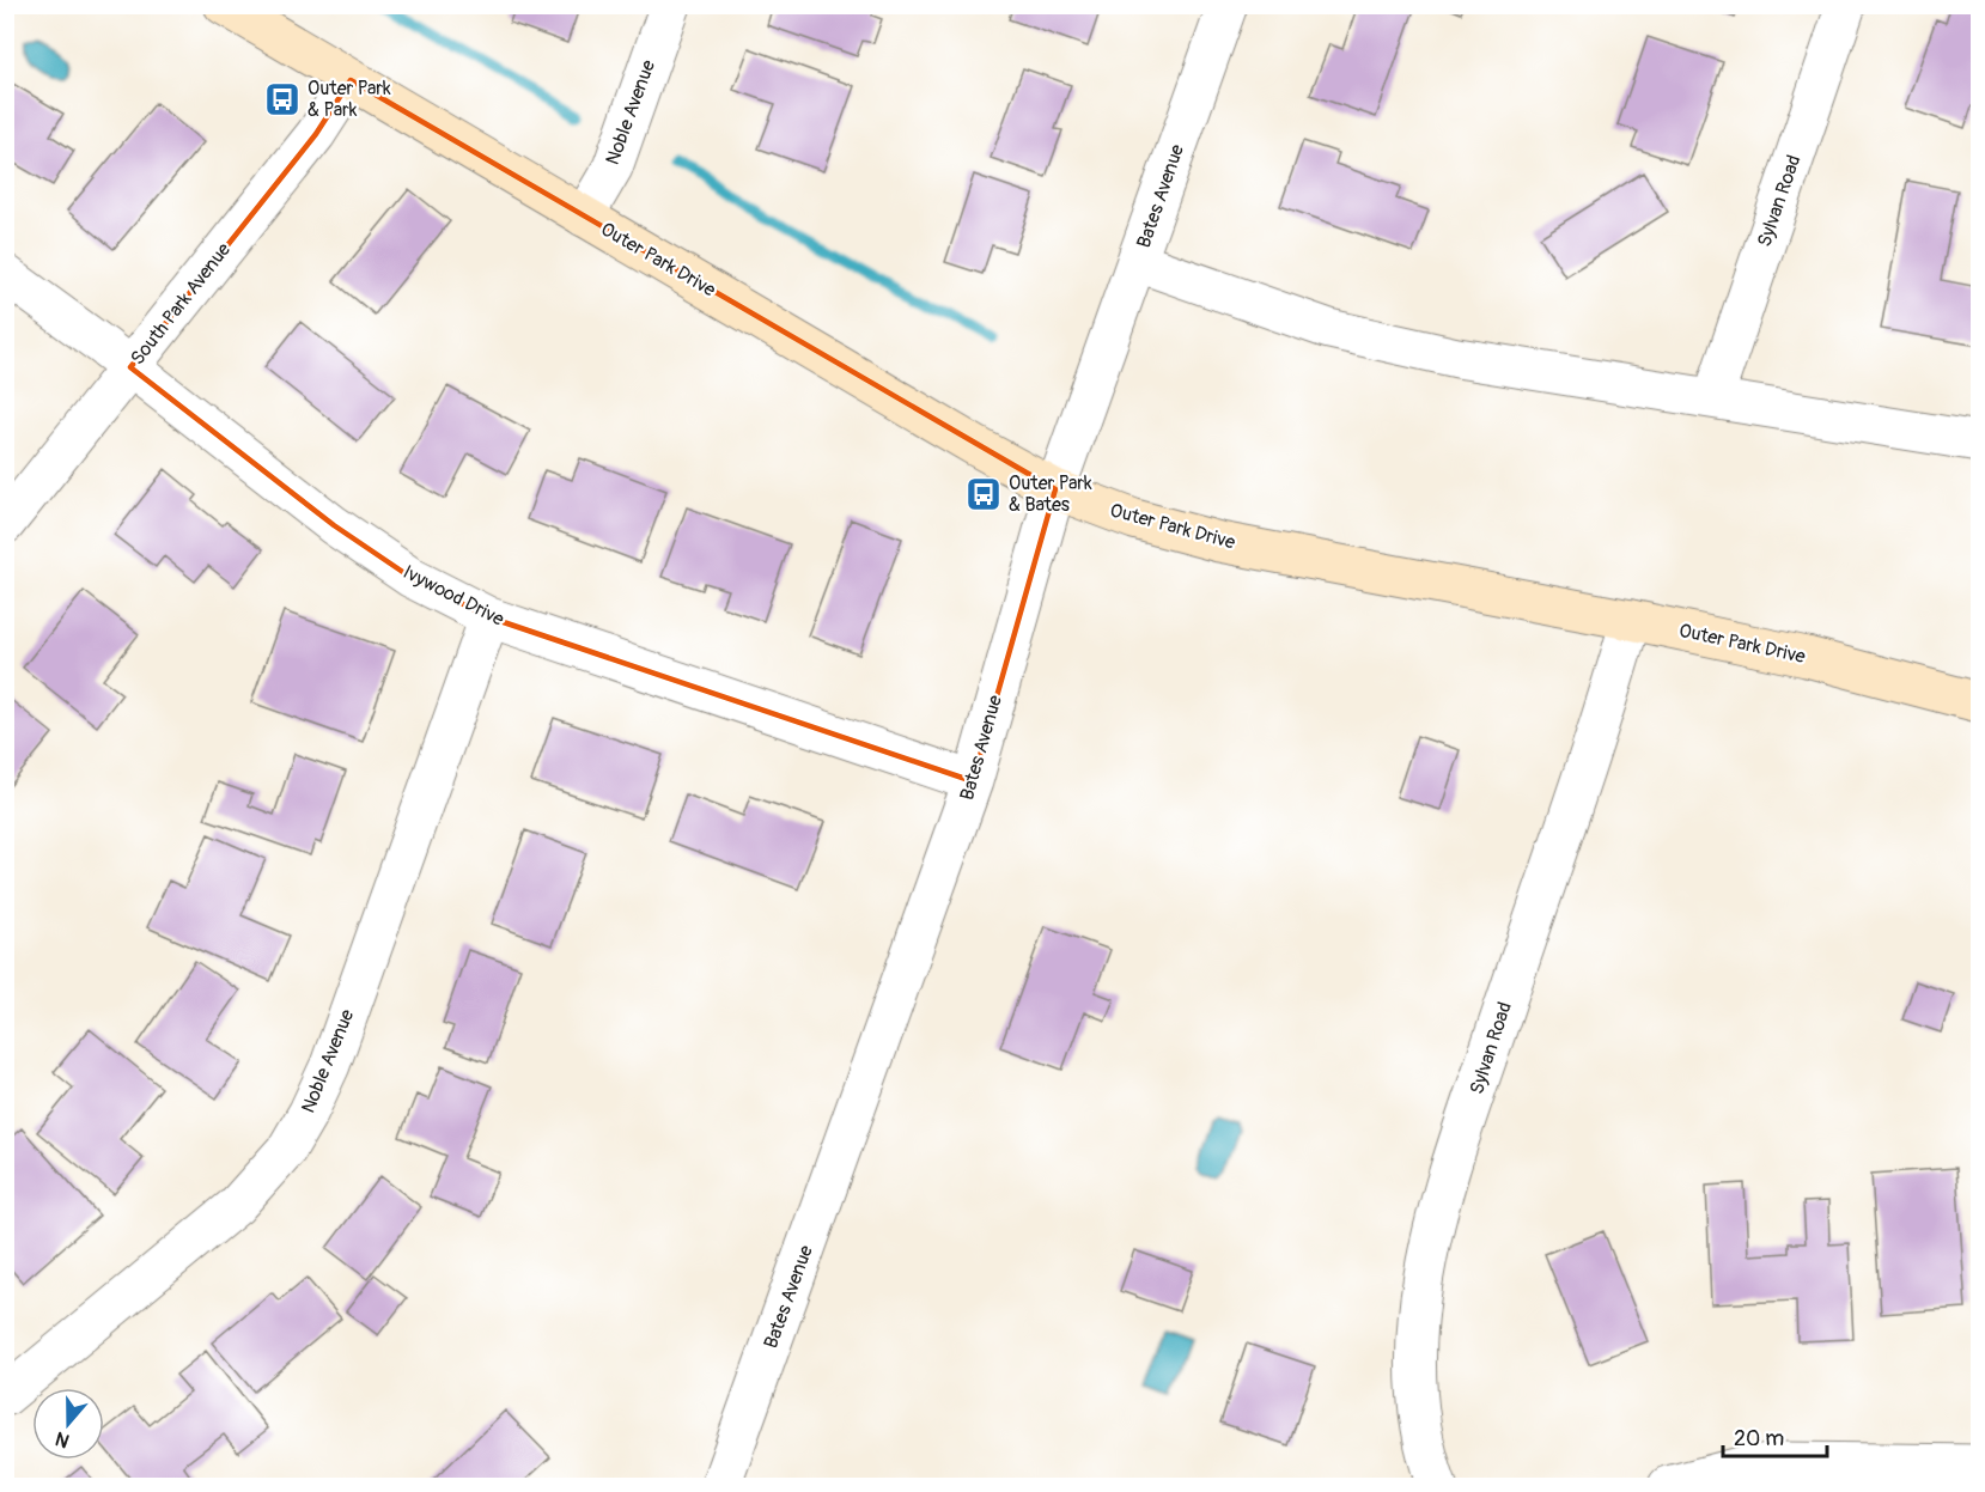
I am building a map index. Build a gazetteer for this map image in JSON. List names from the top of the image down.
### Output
{
  "streets": {
    "street": [
      "Noble Avenue",
      "Bates Avenue",
      "Sylvan Road",
      "Outer Park Drive",
      "South Park Avenue",
      "Ivywood Drive"
    ]
  },
  "crossings": [
    ["Noble Avenue", "Outer Park Drive"],
    ["Noble Avenue", "Ivywood Drive"],
    ["Bates Avenue", "Outer Park Drive"],
    ["Bates Avenue", "Ivywood Drive"],
    ["Sylvan Road", "Outer Park Drive"],
    ["Outer Park Drive", "South Park Avenue"],
    ["South Park Avenue", "Ivywood Drive"]
  ],
  "places": {
    "bus stop": ["Outer Park & Park", "Outer Park & Bates"]
  },
  "scale_bar": "20 m",
  "north": "bottom"
}
